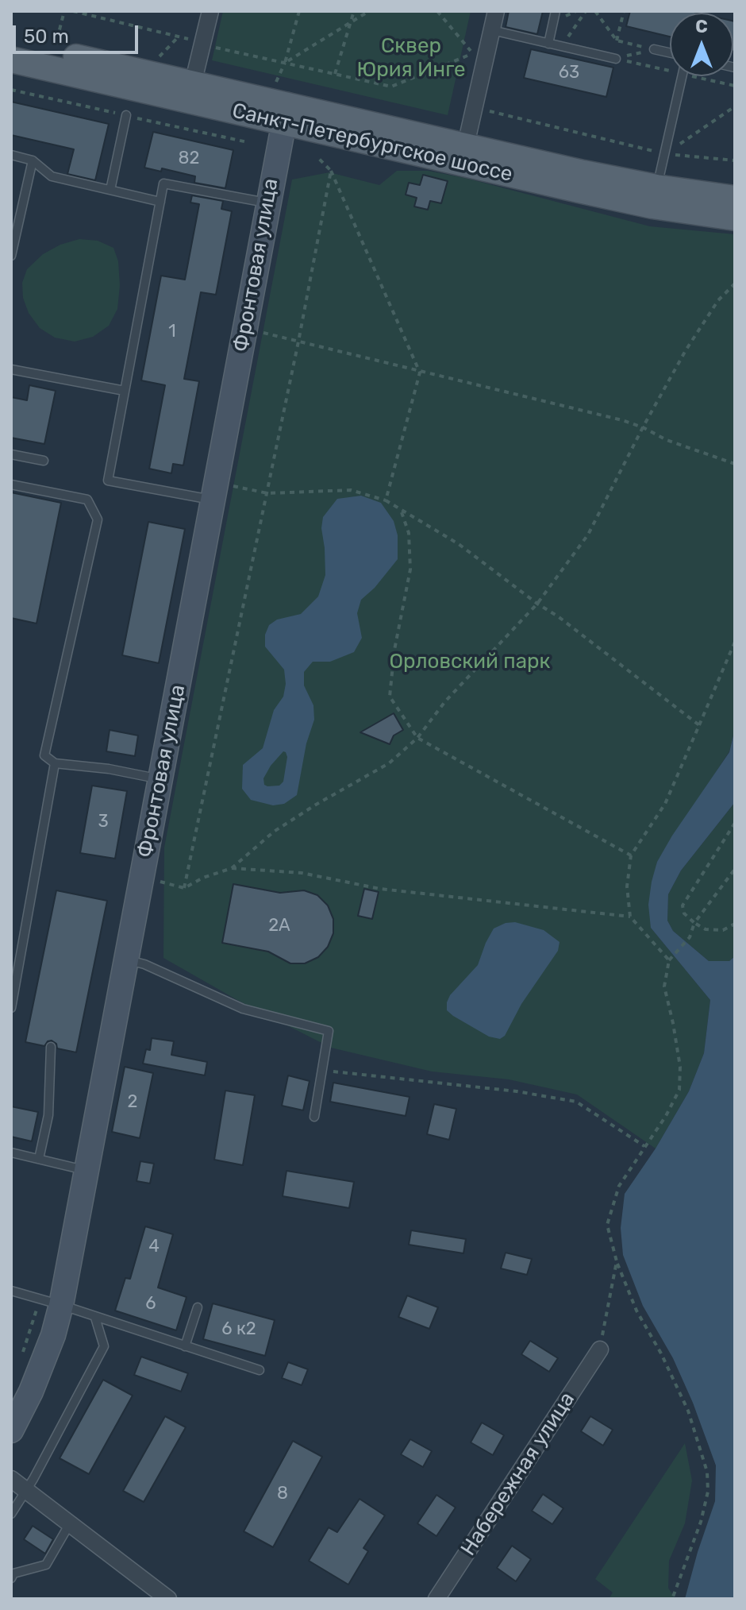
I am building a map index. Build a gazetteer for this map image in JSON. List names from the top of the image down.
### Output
{
  "streets": {
    "main road": ["Санкт-Петербургское шоссе", "Фронтовая улица"],
    "street": ["Набережная улица"]
  },
  "crossings": [
    ["Санкт-Петербургское шоссе", "Фронтовая улица"]
  ],
  "parks": ["Сквер Юрия Инге", "Орловский парк"],
  "house_numbers": [
    "63",
    "82",
    "1",
    "3",
    "2А",
    "2",
    "4",
    "6",
    "6 к2",
    "8"
  ],
  "scale_bar": "50 m",
  "north": "top"
}
